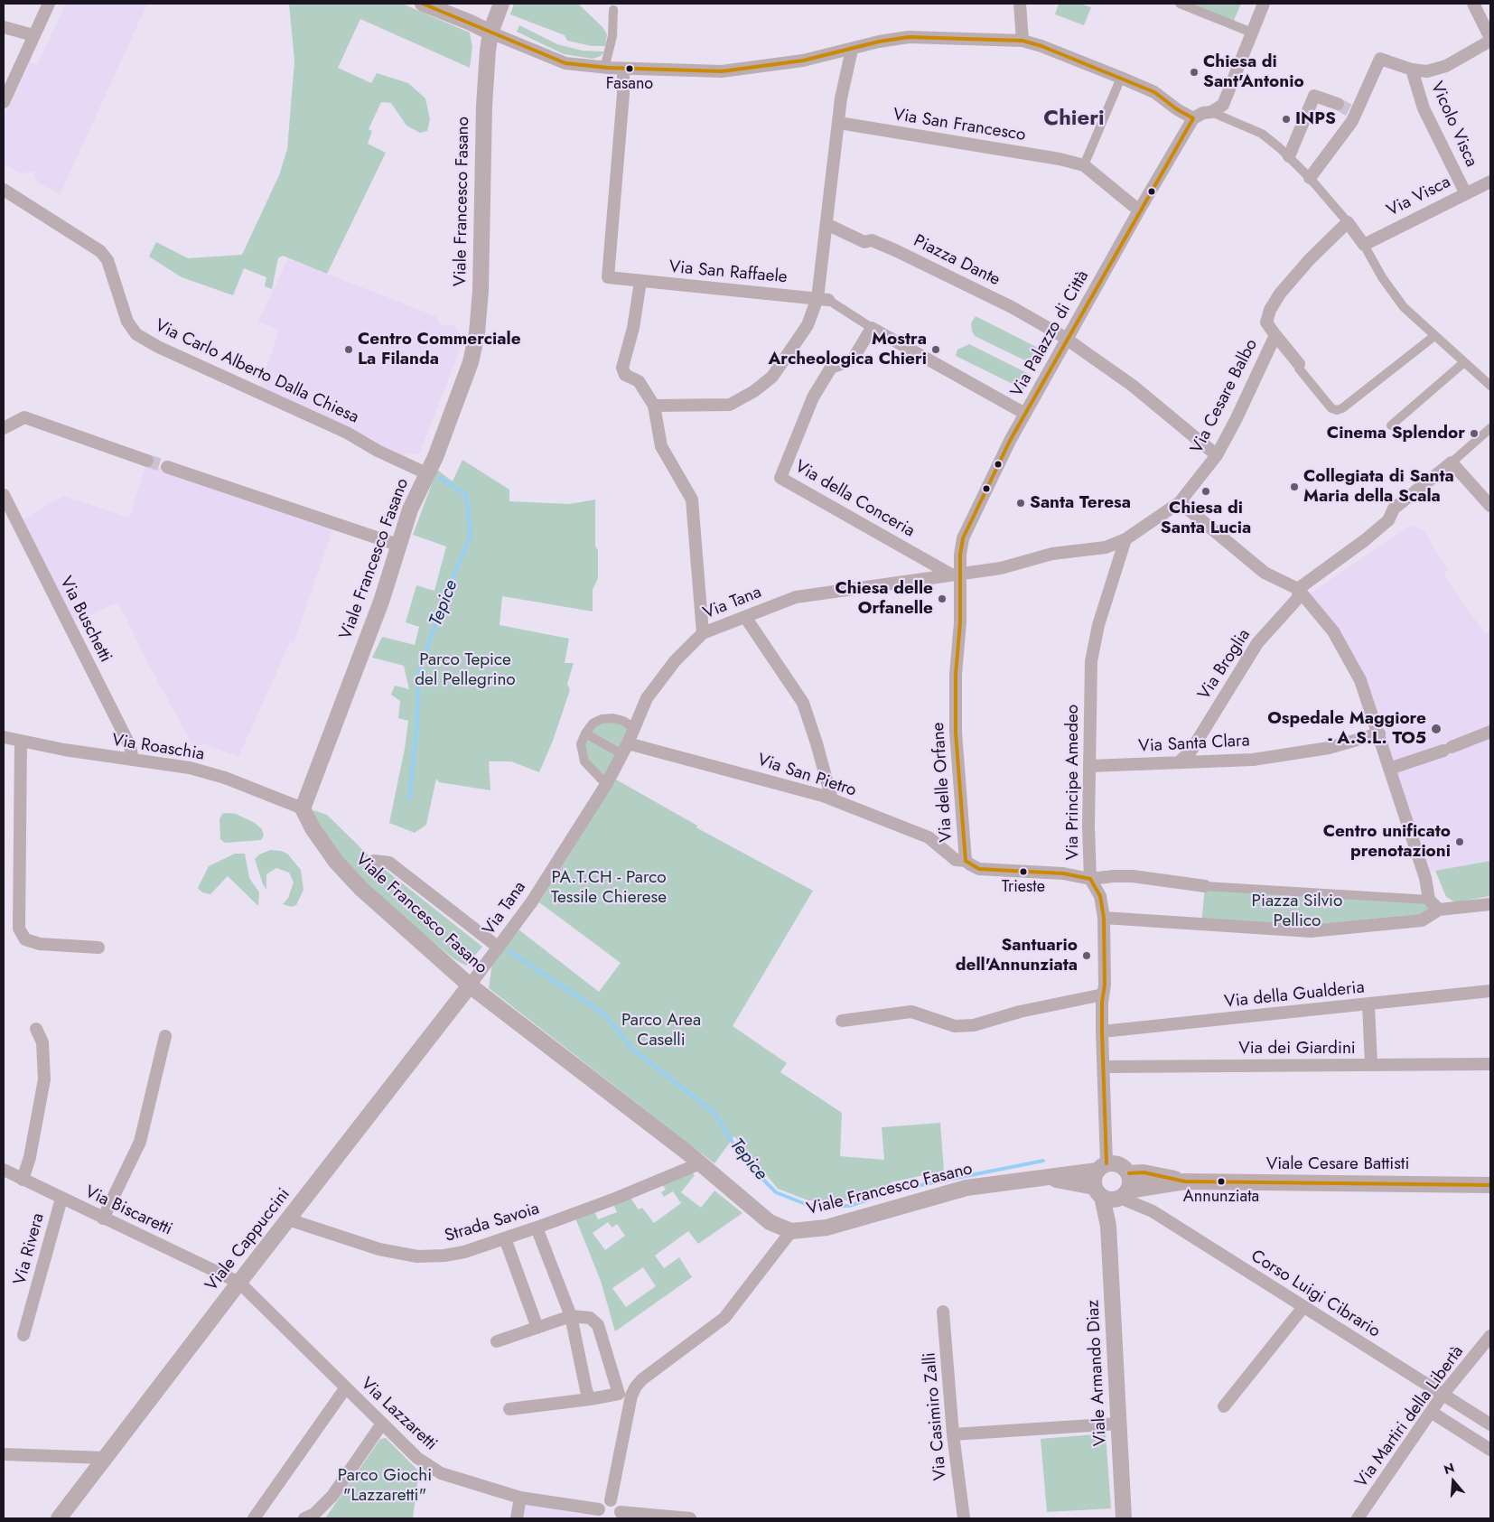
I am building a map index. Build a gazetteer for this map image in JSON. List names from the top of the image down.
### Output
{
  "streets": {
    "street": [
      "Vicolo Visca",
      "Via San Francesco",
      "Via Visca",
      "Viale Francesco Fasano",
      "Piazza Dante",
      "Via San Raffaele",
      "Via Palazzo di Città",
      "Via Carlo Alberto Dalla Chiesa",
      "Via Cesare Balbo",
      "Via della Conceria",
      "Via Tana",
      "Via Buschetti",
      "Via Broglia",
      "Via Santa Clara",
      "Via Roaschia",
      "Via San Pietro",
      "Via delle Orfane",
      "Via Principe Amedeo",
      "Via della Gualderia",
      "Via dei Giardini",
      "Viale Cesare Battisti",
      "Via Biscaretti",
      "Strada Savoia",
      "Viale Cappuccini",
      "Via Rivera",
      "Corso Luigi Cibrario",
      "Viale Armando Diaz",
      "Via Lazzaretti",
      "Via Casimiro Zalli",
      "Via Martiri della Libertà"
    ]
  },
  "crossings": [
    ["Vicolo Visca", "Via Visca"],
    ["Via San Francesco", "Via Palazzo di Città"],
    ["Viale Francesco Fasano", "Via Carlo Alberto Dalla Chiesa"],
    ["Viale Francesco Fasano", "Via Tana"],
    ["Viale Francesco Fasano", "Via Roaschia"],
    ["Viale Francesco Fasano", "Via Principe Amedeo"],
    ["Viale Francesco Fasano", "Viale Cesare Battisti"],
    ["Viale Francesco Fasano", "Strada Savoia"],
    ["Viale Francesco Fasano", "Viale Cappuccini"],
    ["Viale Francesco Fasano", "Corso Luigi Cibrario"],
    ["Viale Francesco Fasano", "Viale Armando Diaz"],
    ["Piazza Dante", "Via Palazzo di Città"],
    ["Piazza Dante", "Via Cesare Balbo"],
    ["Via San Raffaele", "Via Palazzo di Città"],
    ["Via San Raffaele", "Via della Conceria"],
    ["Via Palazzo di Città", "Via della Conceria"],
    ["Via Palazzo di Città", "Via Tana"],
    ["Via Palazzo di Città", "Via delle Orfane"],
    ["Via Cesare Balbo", "Via Tana"],
    ["Via della Conceria", "Via Tana"],
    ["Via della Conceria", "Via delle Orfane"],
    ["Via Tana", "Via San Pietro"],
    ["Via Tana", "Via delle Orfane"],
    ["Via Tana", "Via Principe Amedeo"],
    ["Via Tana", "Viale Cappuccini"],
    ["Via Buschetti", "Via Roaschia"],
    ["Via Broglia", "Via Santa Clara"],
    ["Via Santa Clara", "Via Principe Amedeo"],
    ["Via San Pietro", "Via delle Orfane"],
    ["Via delle Orfane", "Via Principe Amedeo"],
    ["Via Principe Amedeo", "Via della Gualderia"],
    ["Via Principe Amedeo", "Via dei Giardini"],
    ["Via Principe Amedeo", "Viale Cesare Battisti"],
    ["Via Principe Amedeo", "Corso Luigi Cibrario"],
    ["Via Principe Amedeo", "Viale Armando Diaz"],
    ["Viale Cesare Battisti", "Corso Luigi Cibrario"],
    ["Viale Cesare Battisti", "Viale Armando Diaz"],
    ["Via Biscaretti", "Viale Cappuccini"],
    ["Via Biscaretti", "Via Rivera"],
    ["Via Biscaretti", "Via Lazzaretti"],
    ["Strada Savoia", "Viale Cappuccini"],
    ["Viale Cappuccini", "Via Lazzaretti"],
    ["Corso Luigi Cibrario", "Viale Armando Diaz"],
    ["Corso Luigi Cibrario", "Via Martiri della Libertà"]
  ],
  "districts": ["Chieri"],
  "water": ["Tepice"],
  "parks": [
    "Parco Tepice del Pellegrino",
    "PA.T.CH - Parco Tessile Chierese",
    "Piazza Silvio Pellico",
    "Parco Area Caselli",
    "Parco Giochi \"Lazzaretti\""
  ],
  "places": [
    "Fasano",
    "Chiesa di Sant'Antonio",
    "INPS",
    "Centro Commerciale La Filanda",
    "Mostra Archeologica Chieri",
    "Cinema Splendor",
    "Collegiata di Santa Maria della Scala",
    "Chiesa di Santa Lucia",
    "Santa Teresa",
    "Chiesa delle Orfanelle",
    "Ospedale Maggiore - A.S.L. TO5",
    "Centro unificato prenotazioni",
    "Trieste",
    "Santuario dell'Annunziata",
    "Annunziata"
  ],
  "north": "top"
}
